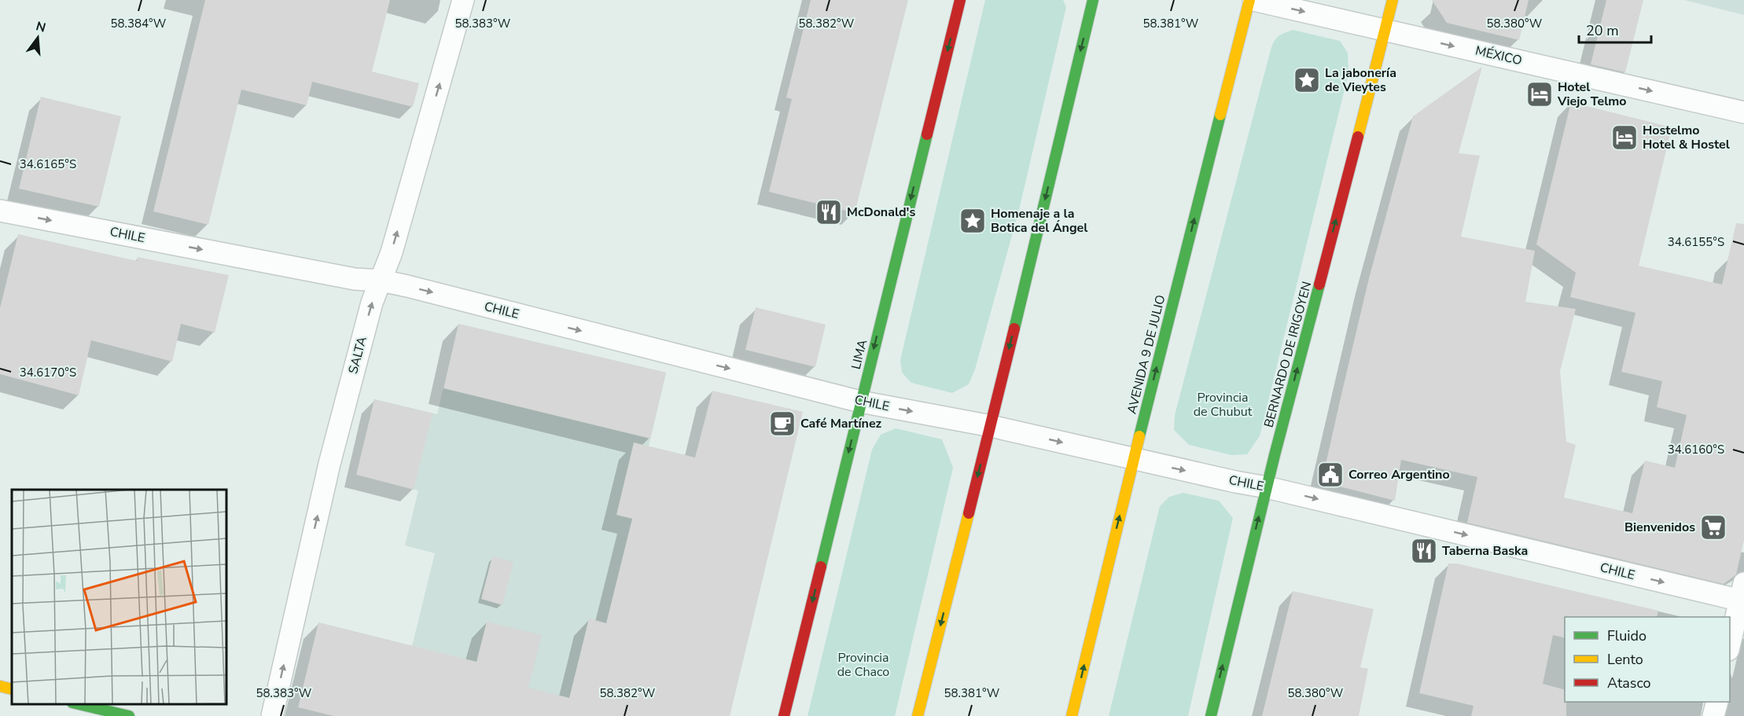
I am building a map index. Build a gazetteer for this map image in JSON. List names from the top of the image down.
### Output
{
  "streets": {
    "main road": ["LIMA", "AVENIDA 9 DE JULIO", "BERNARDO DE IRIGOYEN"],
    "street": ["MÉXICO", "CHILE", "SALTA"]
  },
  "crossings": [
    ["MÉXICO", "BERNARDO DE IRIGOYEN"],
    ["CHILE", "LIMA"],
    ["CHILE", "AVENIDA 9 DE JULIO"],
    ["CHILE", "BERNARDO DE IRIGOYEN"],
    ["CHILE", "SALTA"]
  ],
  "one_way": [
    "MÉXICO",
    "CHILE",
    "LIMA",
    "AVENIDA 9 DE JULIO",
    "BERNARDO DE IRIGOYEN",
    "SALTA"
  ],
  "parks": ["Provincia de Chubut", "Provincia de Chaco"],
  "places": {
    "place": ["La jabonería de Vieytes", "Homenaje a la Botica del Ángel"],
    "hotel": ["Hotel Viejo Telmo", "Hostelmo Hotel & Hostel"],
    "restaurant": ["McDonald's", "Taberna Baska"],
    "cafe": ["Café Martínez"],
    "public building": ["Correo Argentino"],
    "supermarket": ["Bienvenidos"]
  },
  "legend": ["Fluido", "Lento", "Atasco"],
  "scale_bar": "20 m",
  "north": "top",
  "coordinates": [
    "58.384°W",
    "58.383°W",
    "58.382°W",
    "58.381°W",
    "58.380°W",
    "34.6165°S",
    "34.6155°S",
    "34.6170°S",
    "34.6160°S"
  ]
}
